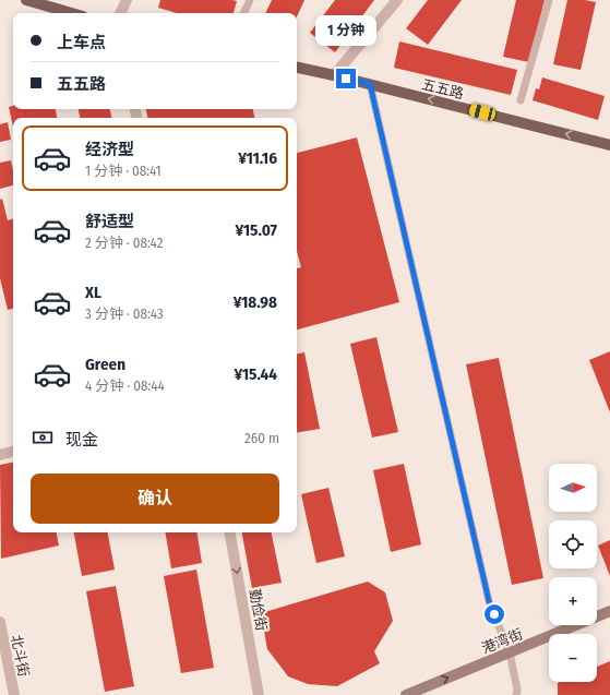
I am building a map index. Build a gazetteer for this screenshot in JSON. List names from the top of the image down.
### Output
{
  "streets": {
    "main road": ["五五路", "港湾街"],
    "street": ["勤俭街", "北斗街"]
  },
  "one_way": ["五五路", "勤俭街", "港湾街"],
  "north": "right",
  "page": {
    "banner": ["上车点", "五五路"],
    "bubble": "1 分钟",
    "list": [
      {
        "name": "经济型",
        "note": "1 分钟 · 08:41",
        "value": "¥11.16"
      },
      {
        "name": "舒适型",
        "note": "2 分钟 · 08:42",
        "value": "¥15.07"
      },
      {
        "name": "XL",
        "note": "3 分钟 · 08:43",
        "value": "¥18.98"
      },
      {
        "name": "Green",
        "note": "4 分钟 · 08:44",
        "value": "¥15.44"
      }
    ],
    "pay": ["现金", "260 m"],
    "map_buttons": ["+", "−"],
    "buttons": "确认"
  }
}
